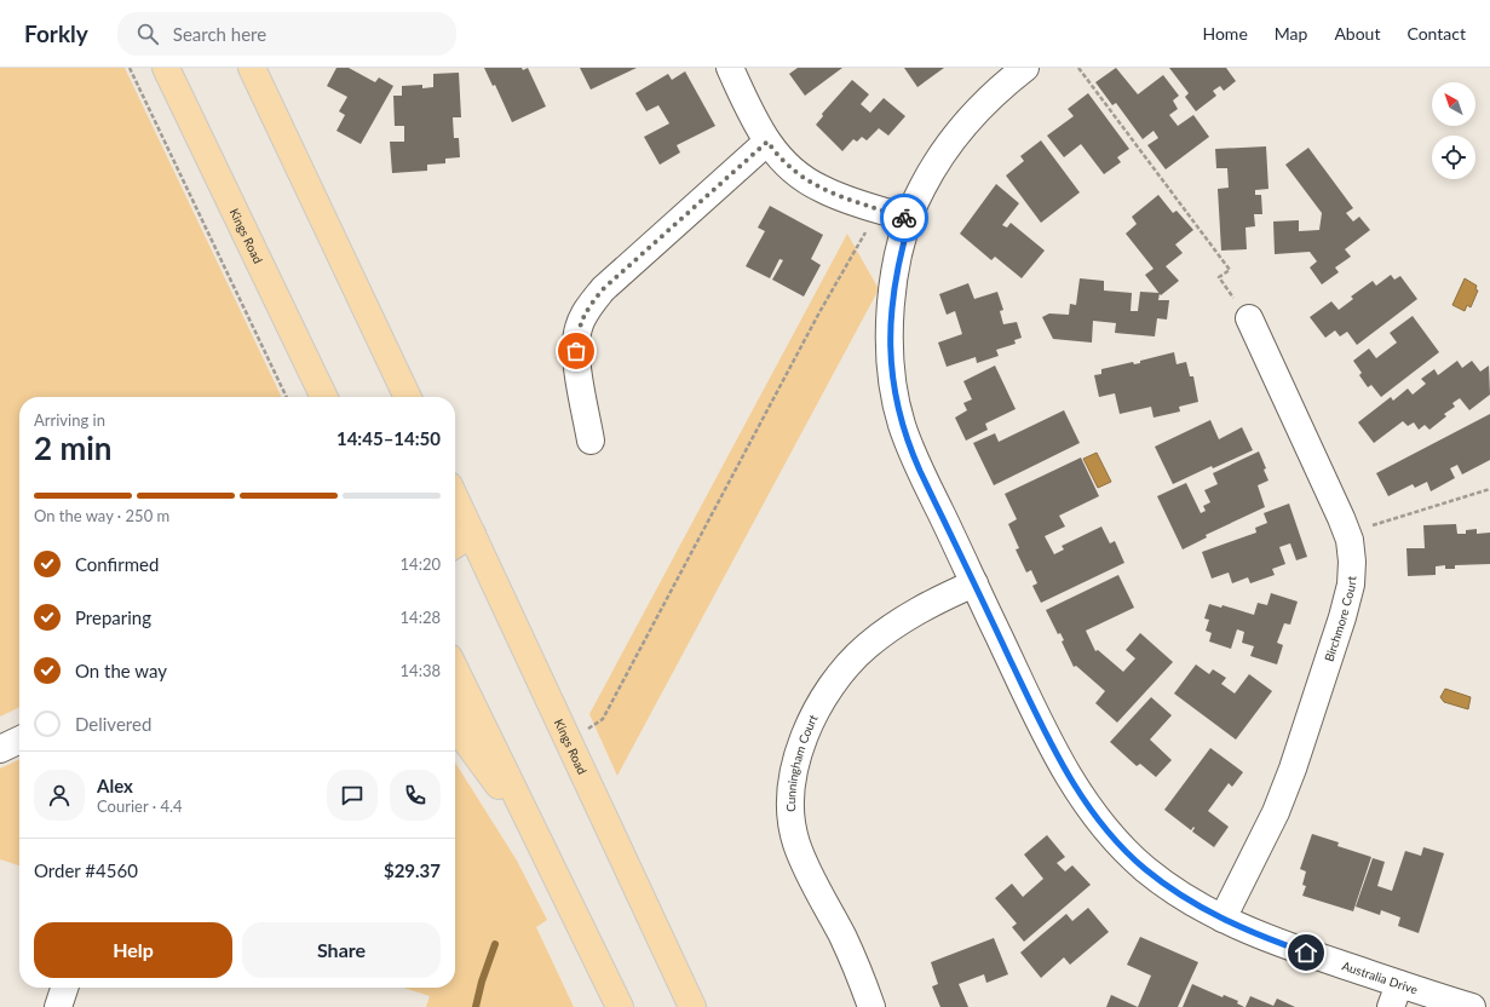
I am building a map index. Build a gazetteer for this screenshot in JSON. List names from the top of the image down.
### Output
{
  "streets": {
    "main road": ["Kings Road"],
    "street": ["Birchmore Court", "Cunningham Court", "Australia Drive"]
  },
  "crossings": [
    ["Birchmore Court", "Australia Drive"],
    ["Cunningham Court", "Australia Drive"]
  ],
  "north": "top left",
  "page": {
    "header": "Forkly",
    "search": "Search here",
    "nav": [
      "Home",
      "Map",
      "About",
      "Contact"
    ],
    "heading": ["2 min", "Arriving in", "14:45–14:50"],
    "panel": [
      "Alex",
      "Courier · 4.4",
      "Order #4560",
      "$29.37"
    ],
    "bar": "On the way · 250 m",
    "list": [
      ["Confirmed", "14:20"],
      ["Preparing", "14:28"],
      ["On the way", "14:38"],
      "Delivered"
    ],
    "buttons": ["Help", "Share"]
  }
}
